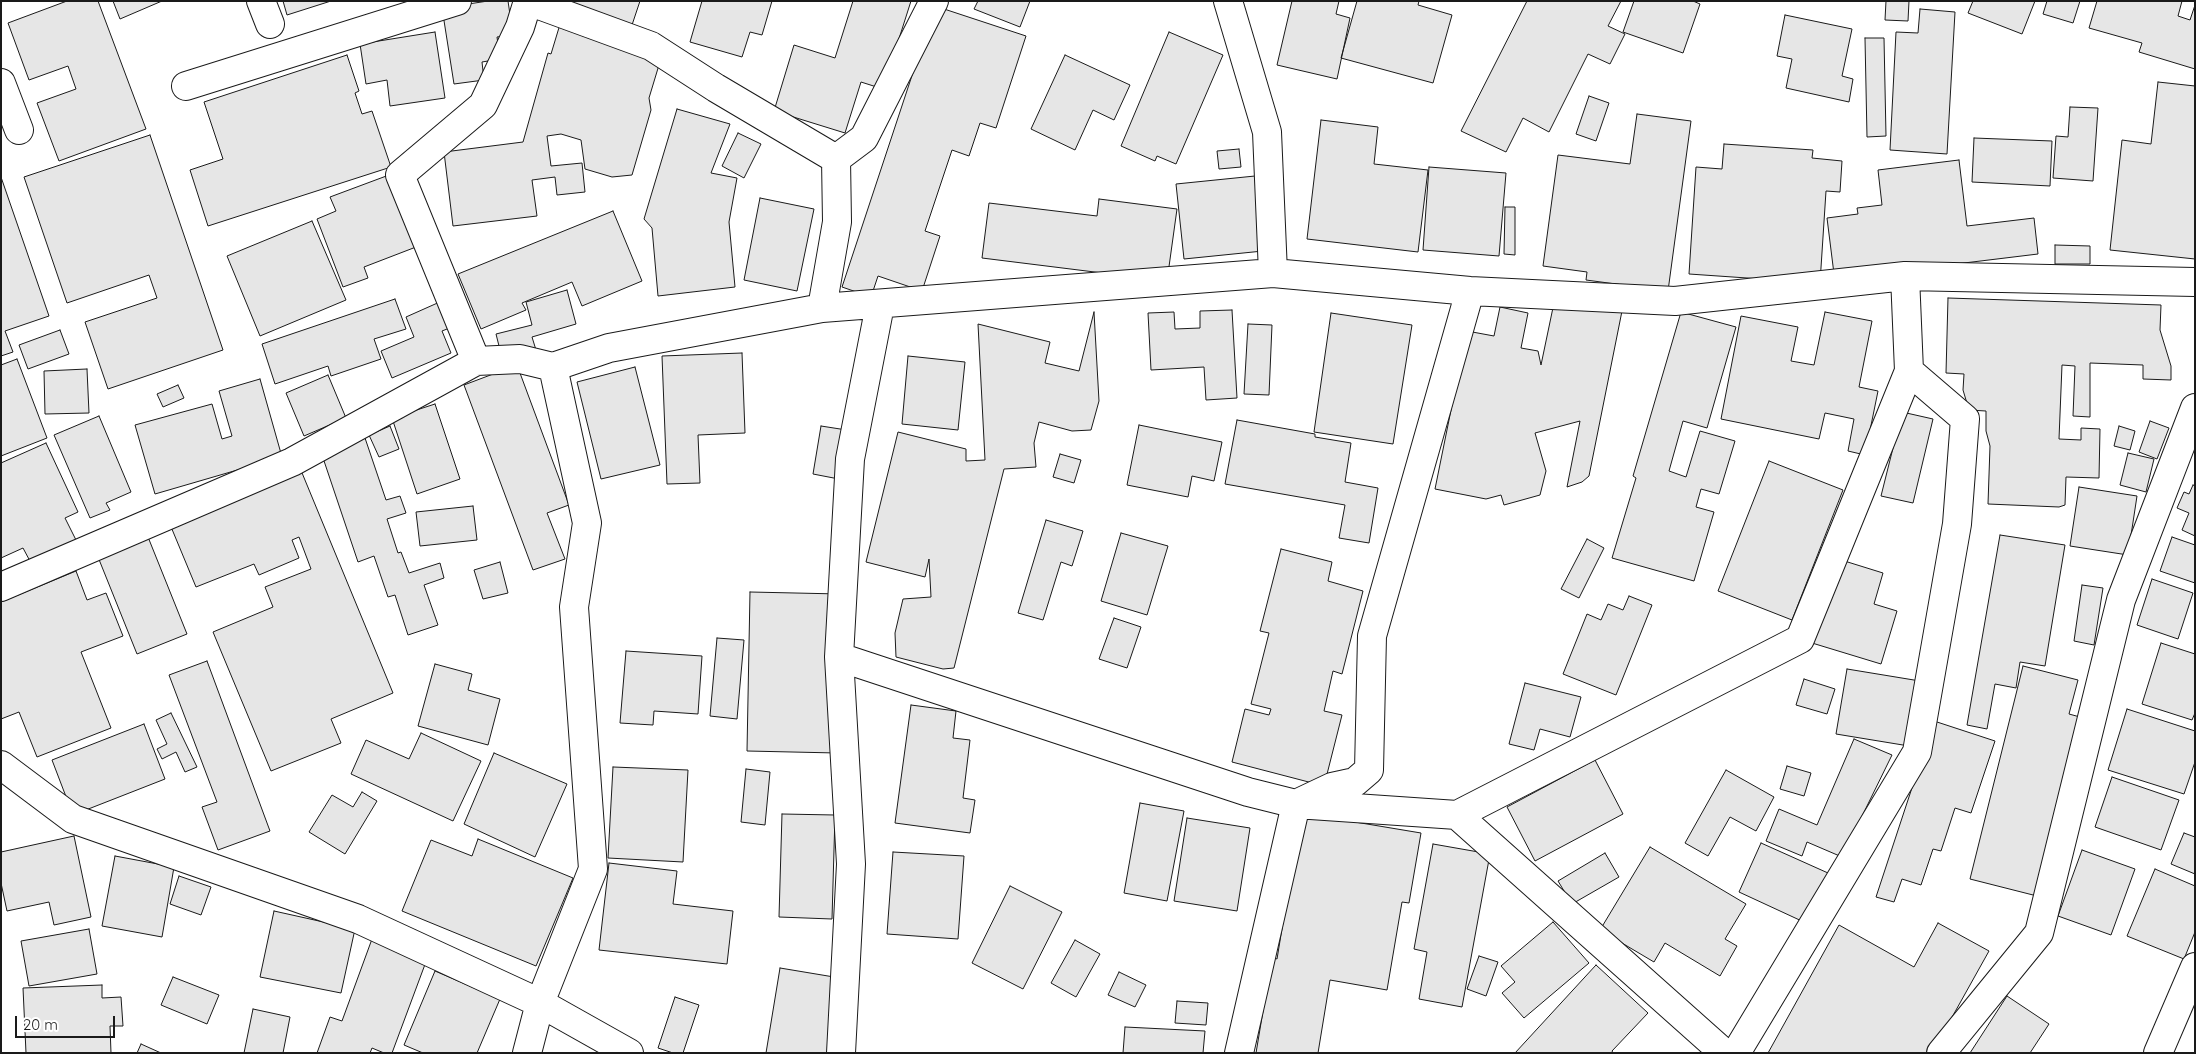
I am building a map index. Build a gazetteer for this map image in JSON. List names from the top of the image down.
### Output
{
  "scale_bar": "20 m"
}
